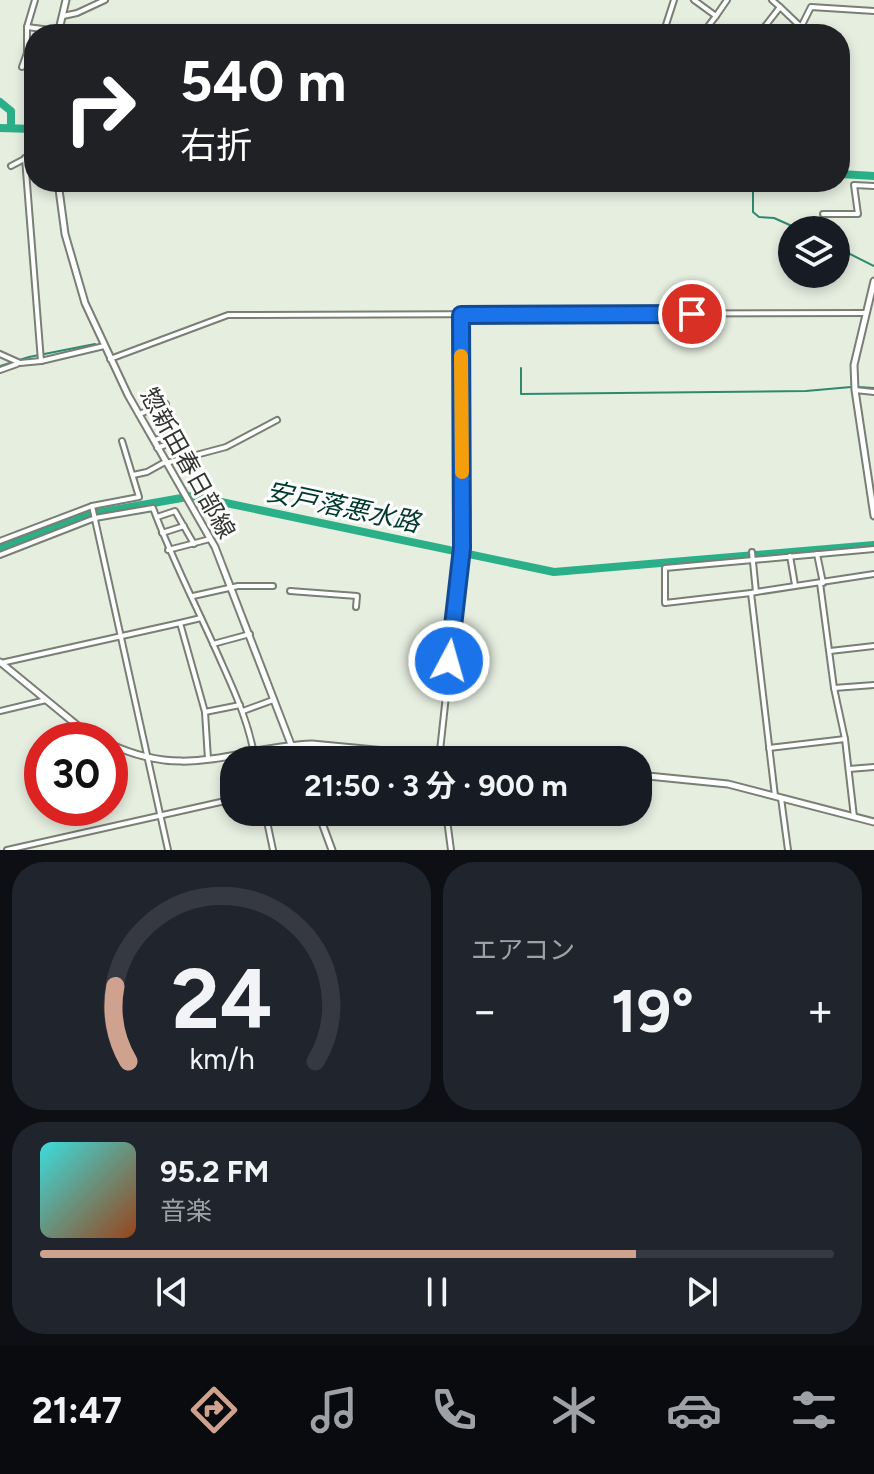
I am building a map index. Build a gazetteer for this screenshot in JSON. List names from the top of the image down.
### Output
{
  "streets": {
    "street": ["惣新田春日部線"]
  },
  "water": ["安戸落悪水路"],
  "page": {
    "turn": ["540 m", "右折"],
    "limit": "30",
    "trip": "21:50 · 3 分 · 900 m",
    "tile": "エアコン",
    "heat": ["−", "19°", "+"],
    "song": ["95.2 FM", "音楽"],
    "tabs": "21:47",
    "gauge": ["24", "km/h"]
  }
}
